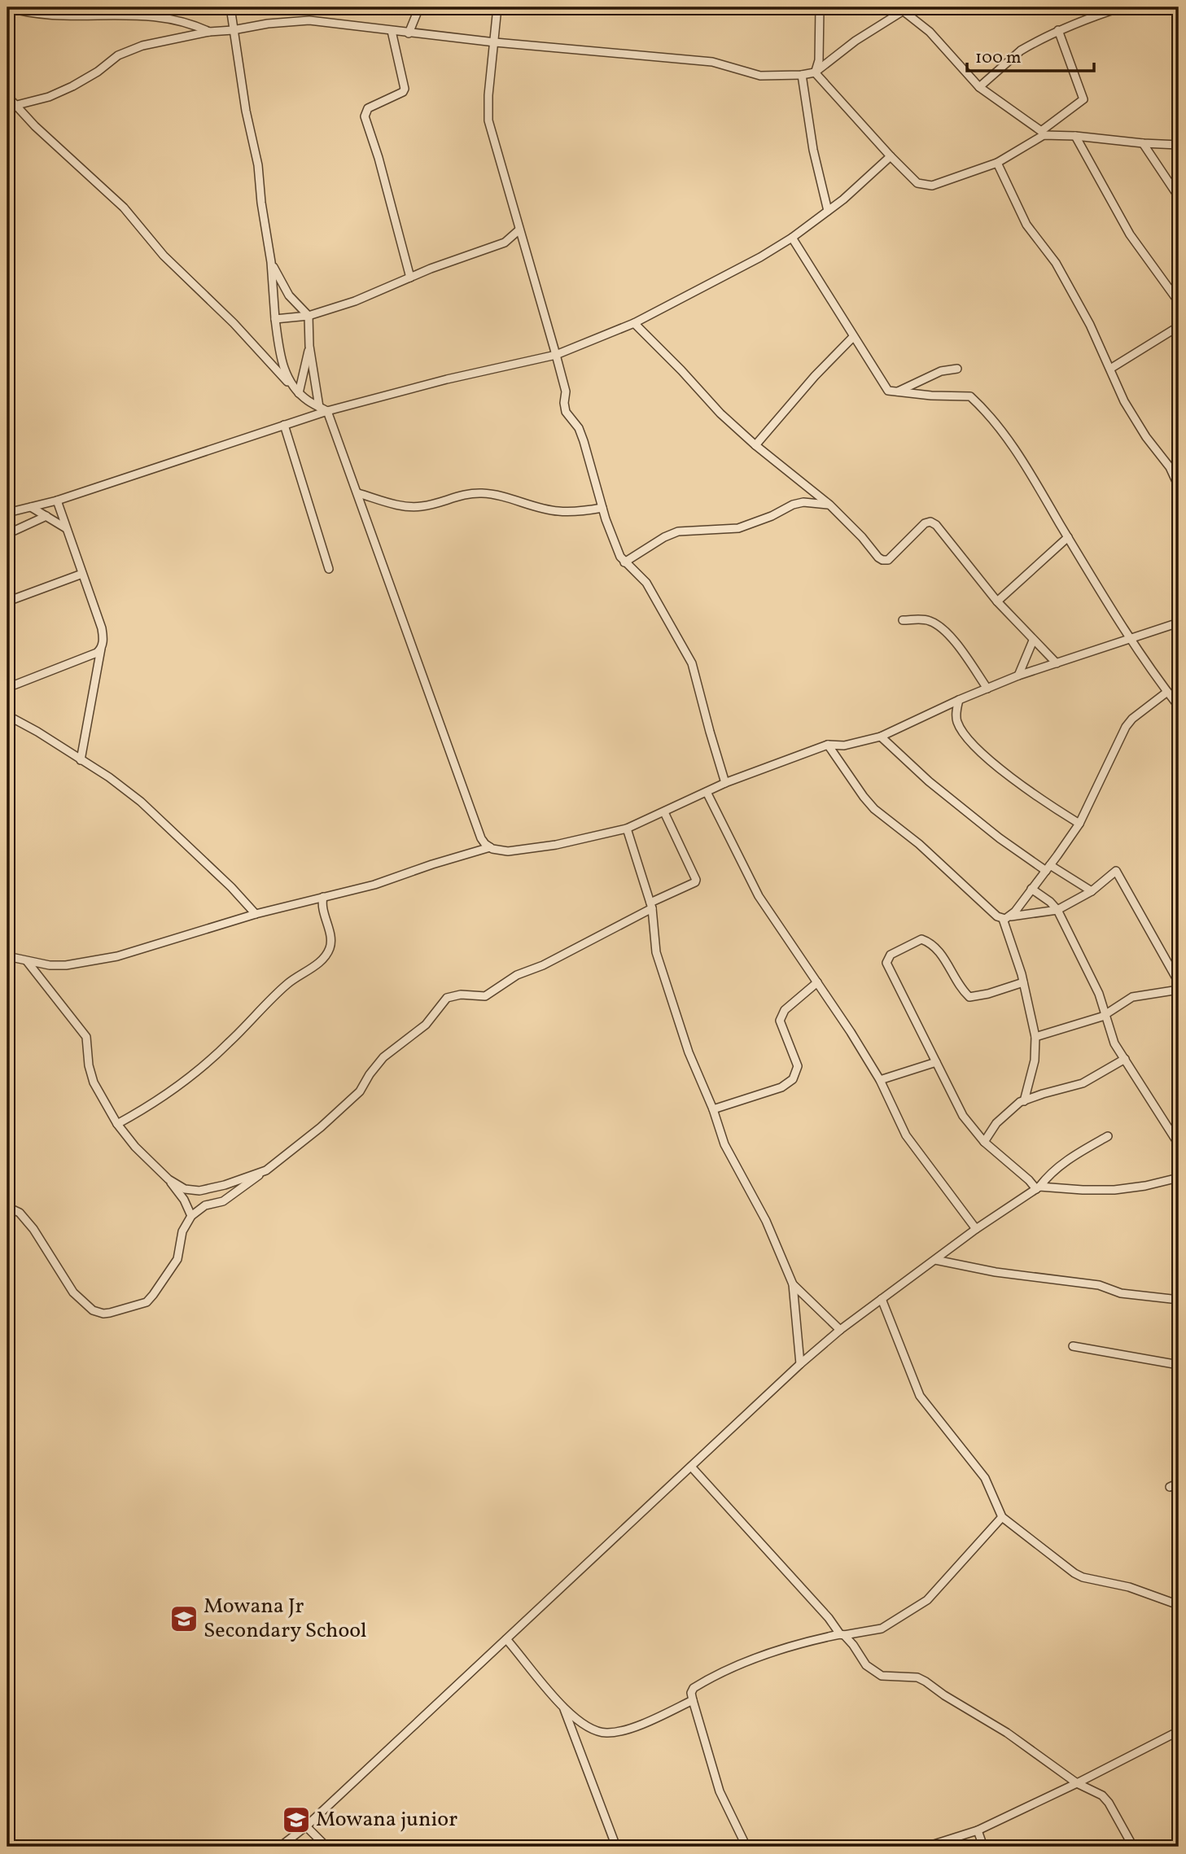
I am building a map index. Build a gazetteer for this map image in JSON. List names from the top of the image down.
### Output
{
  "places": {
    "school or university": ["Mowana Jr Secondary School", "Mowana junior"]
  },
  "scale_bar": "100 m"
}
